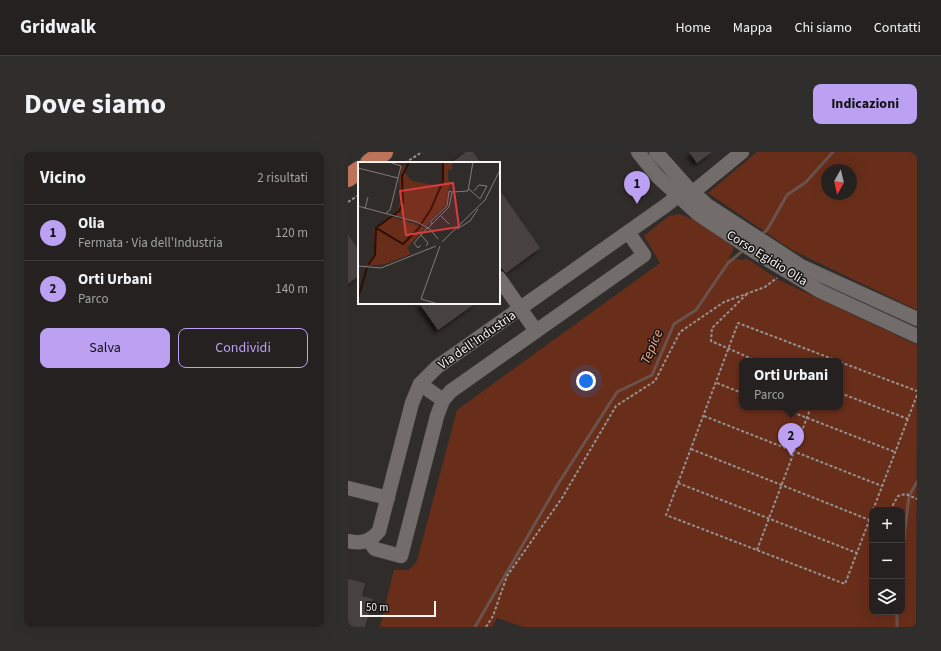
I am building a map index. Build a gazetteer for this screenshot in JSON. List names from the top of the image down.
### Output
{
  "streets": {
    "street": ["Corso Egidio Olia", "Via dell'Industria"]
  },
  "crossings": [
    ["Corso Egidio Olia", "Via dell'Industria"]
  ],
  "water": ["Tepice"],
  "scale_bar": "50 m",
  "north": "bottom",
  "page": {
    "header": "Gridwalk",
    "nav": [
      "Home",
      "Mappa",
      "Chi siamo",
      "Contatti"
    ],
    "title": "Dove siamo",
    "buttons": [
      "Indicazioni",
      ["Salva", "Condividi"]
    ],
    "heading": ["Vicino", "2 risultati"],
    "pins": ["1", "2"],
    "list": [
      {
        "mark": "1",
        "name": "Olia",
        "note": "Fermata · Via dell'Industria",
        "value": "120 m"
      },
      {
        "mark": "2",
        "name": "Orti Urbani",
        "note": "Parco",
        "value": "140 m"
      }
    ],
    "popup": ["Orti Urbani", "Parco"],
    "map_buttons": ["+", "−"],
    "scale": "50 m"
  }
}
